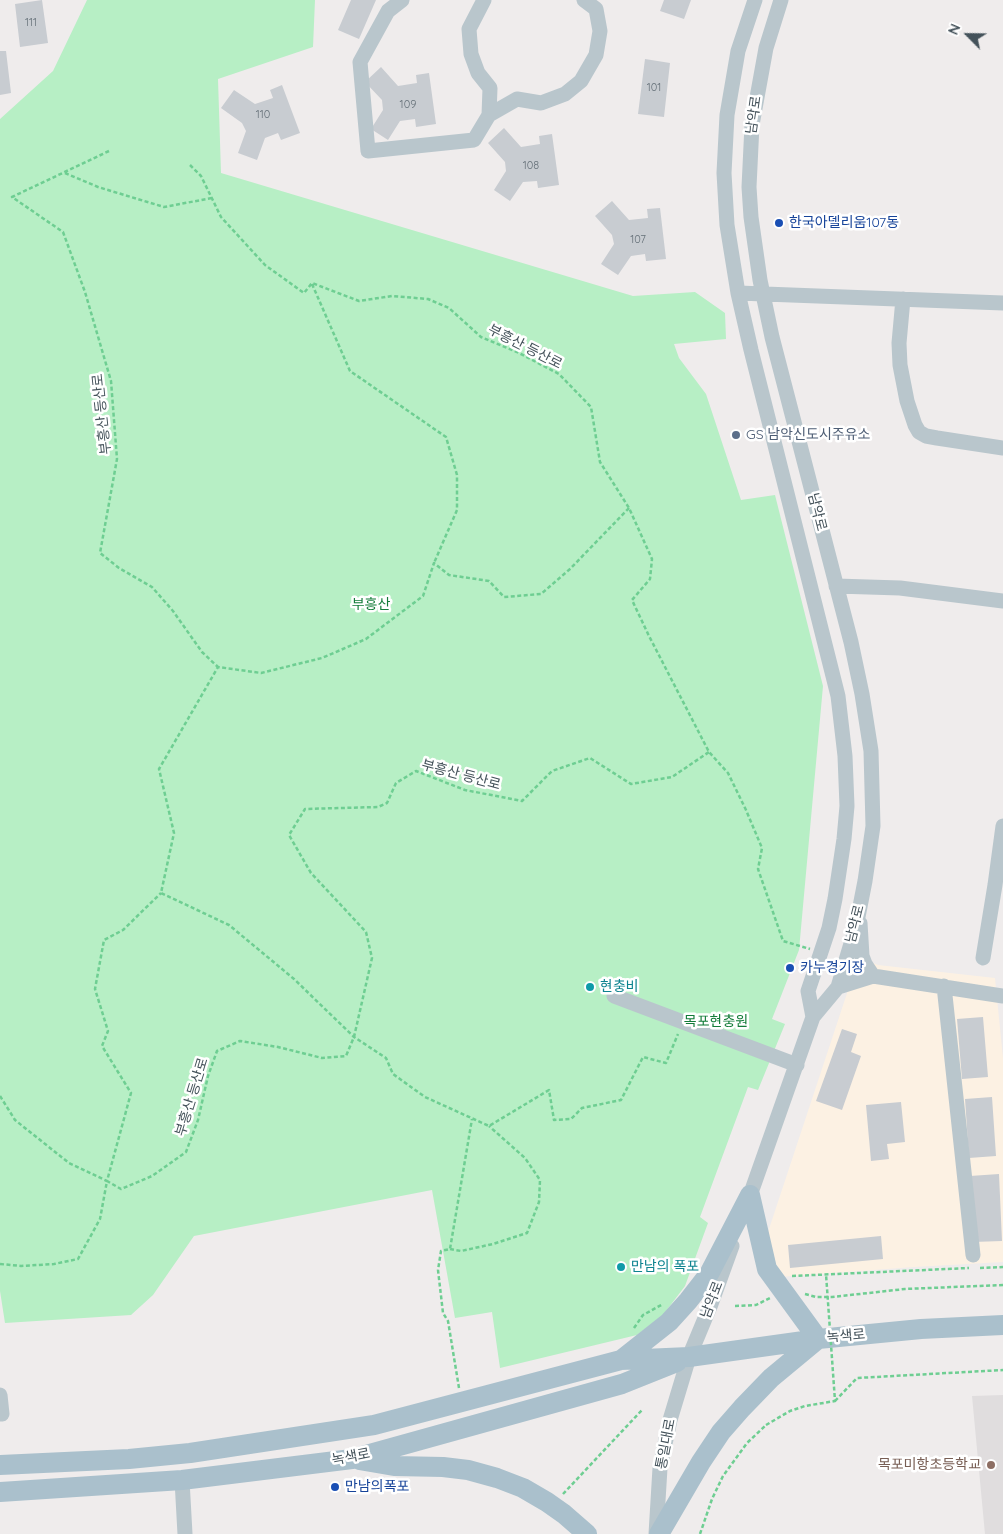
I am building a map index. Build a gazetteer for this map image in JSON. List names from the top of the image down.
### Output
{
  "streets": {
    "main road": ["녹색로"],
    "street": ["남악로", "통일대로"],
    "path": ["부흥산 등산로"]
  },
  "crossings": [
    ["남악로", "부흥산 등산로"],
    ["남악로", "녹색로"],
    ["남악로", "통일대로"],
    ["녹색로", "통일대로"]
  ],
  "parks": ["부흥산", "목포현충원"],
  "places": [
    "한국아델리움107동",
    "GS 남악신도시주유소",
    "카누경기장",
    "현충비",
    "만남의 폭포",
    "목포미항초등학교",
    "만남의폭포"
  ],
  "house_numbers": [
    "111",
    "101",
    "109",
    "110",
    "108",
    "107"
  ],
  "north": "top left"
}
